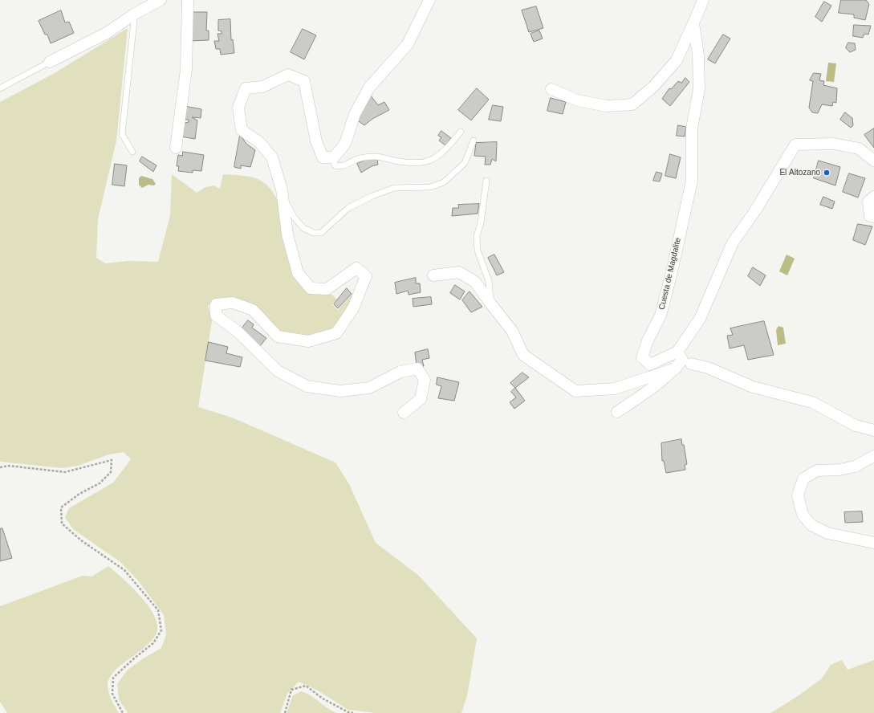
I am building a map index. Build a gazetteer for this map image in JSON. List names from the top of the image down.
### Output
{
  "streets": {
    "street": ["Cuesta de Magdalite"]
  },
  "places": ["El Altozano"]
}
